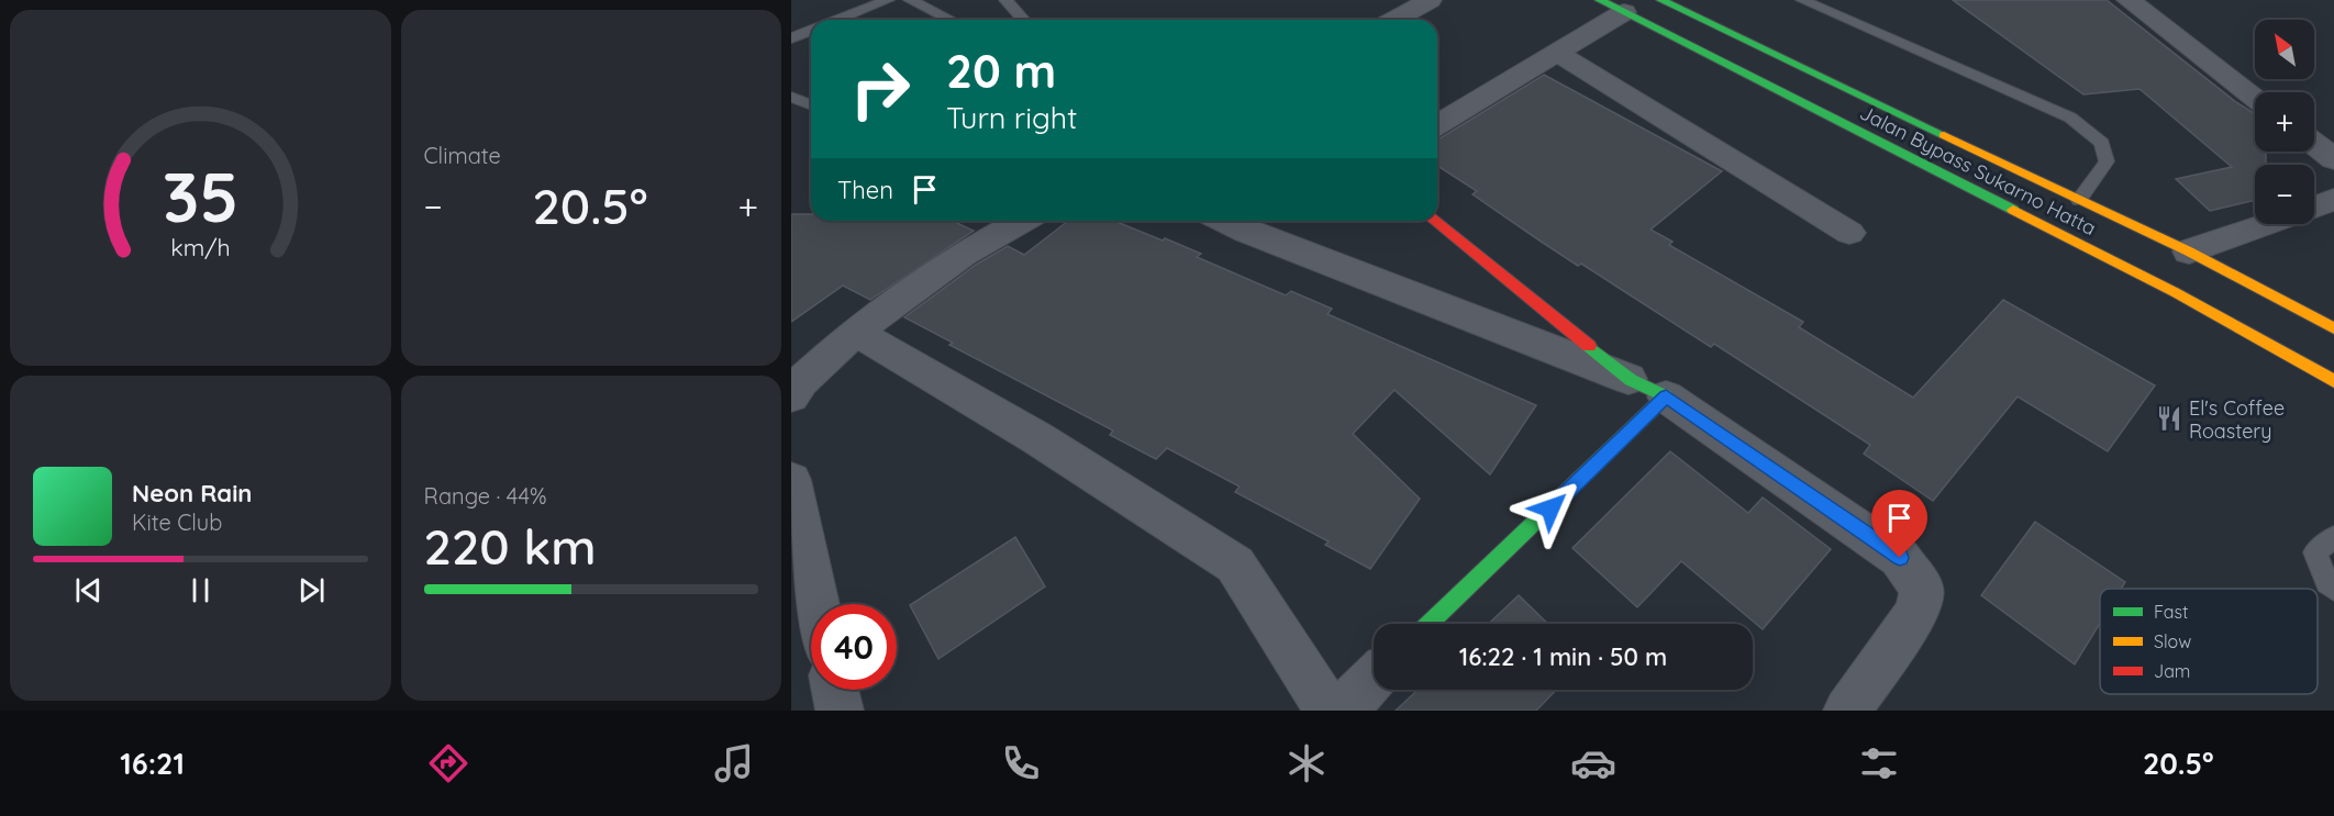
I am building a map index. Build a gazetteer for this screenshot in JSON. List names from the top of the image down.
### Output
{
  "streets": {
    "main road": ["Jalan Bypass Sukarno Hatta"]
  },
  "places": {
    "restaurant": ["El's Coffee Roastery"]
  },
  "legend": ["Fast", "Slow", "Jam"],
  "north": "top left",
  "page": {
    "tile": [
      "Climate",
      ["Range · 44%", "220 km"]
    ],
    "map_buttons": ["+", "−"],
    "turn": ["20 m", "Turn right"],
    "then": "Then",
    "heat": ["−", "20.5°", "+"],
    "song": ["Neon Rain", "Kite Club"],
    "limit": "40",
    "trip": "16:22 · 1 min · 50 m",
    "tabs": ["16:21", "20.5°"],
    "gauge": ["35", "km/h"]
  }
}
